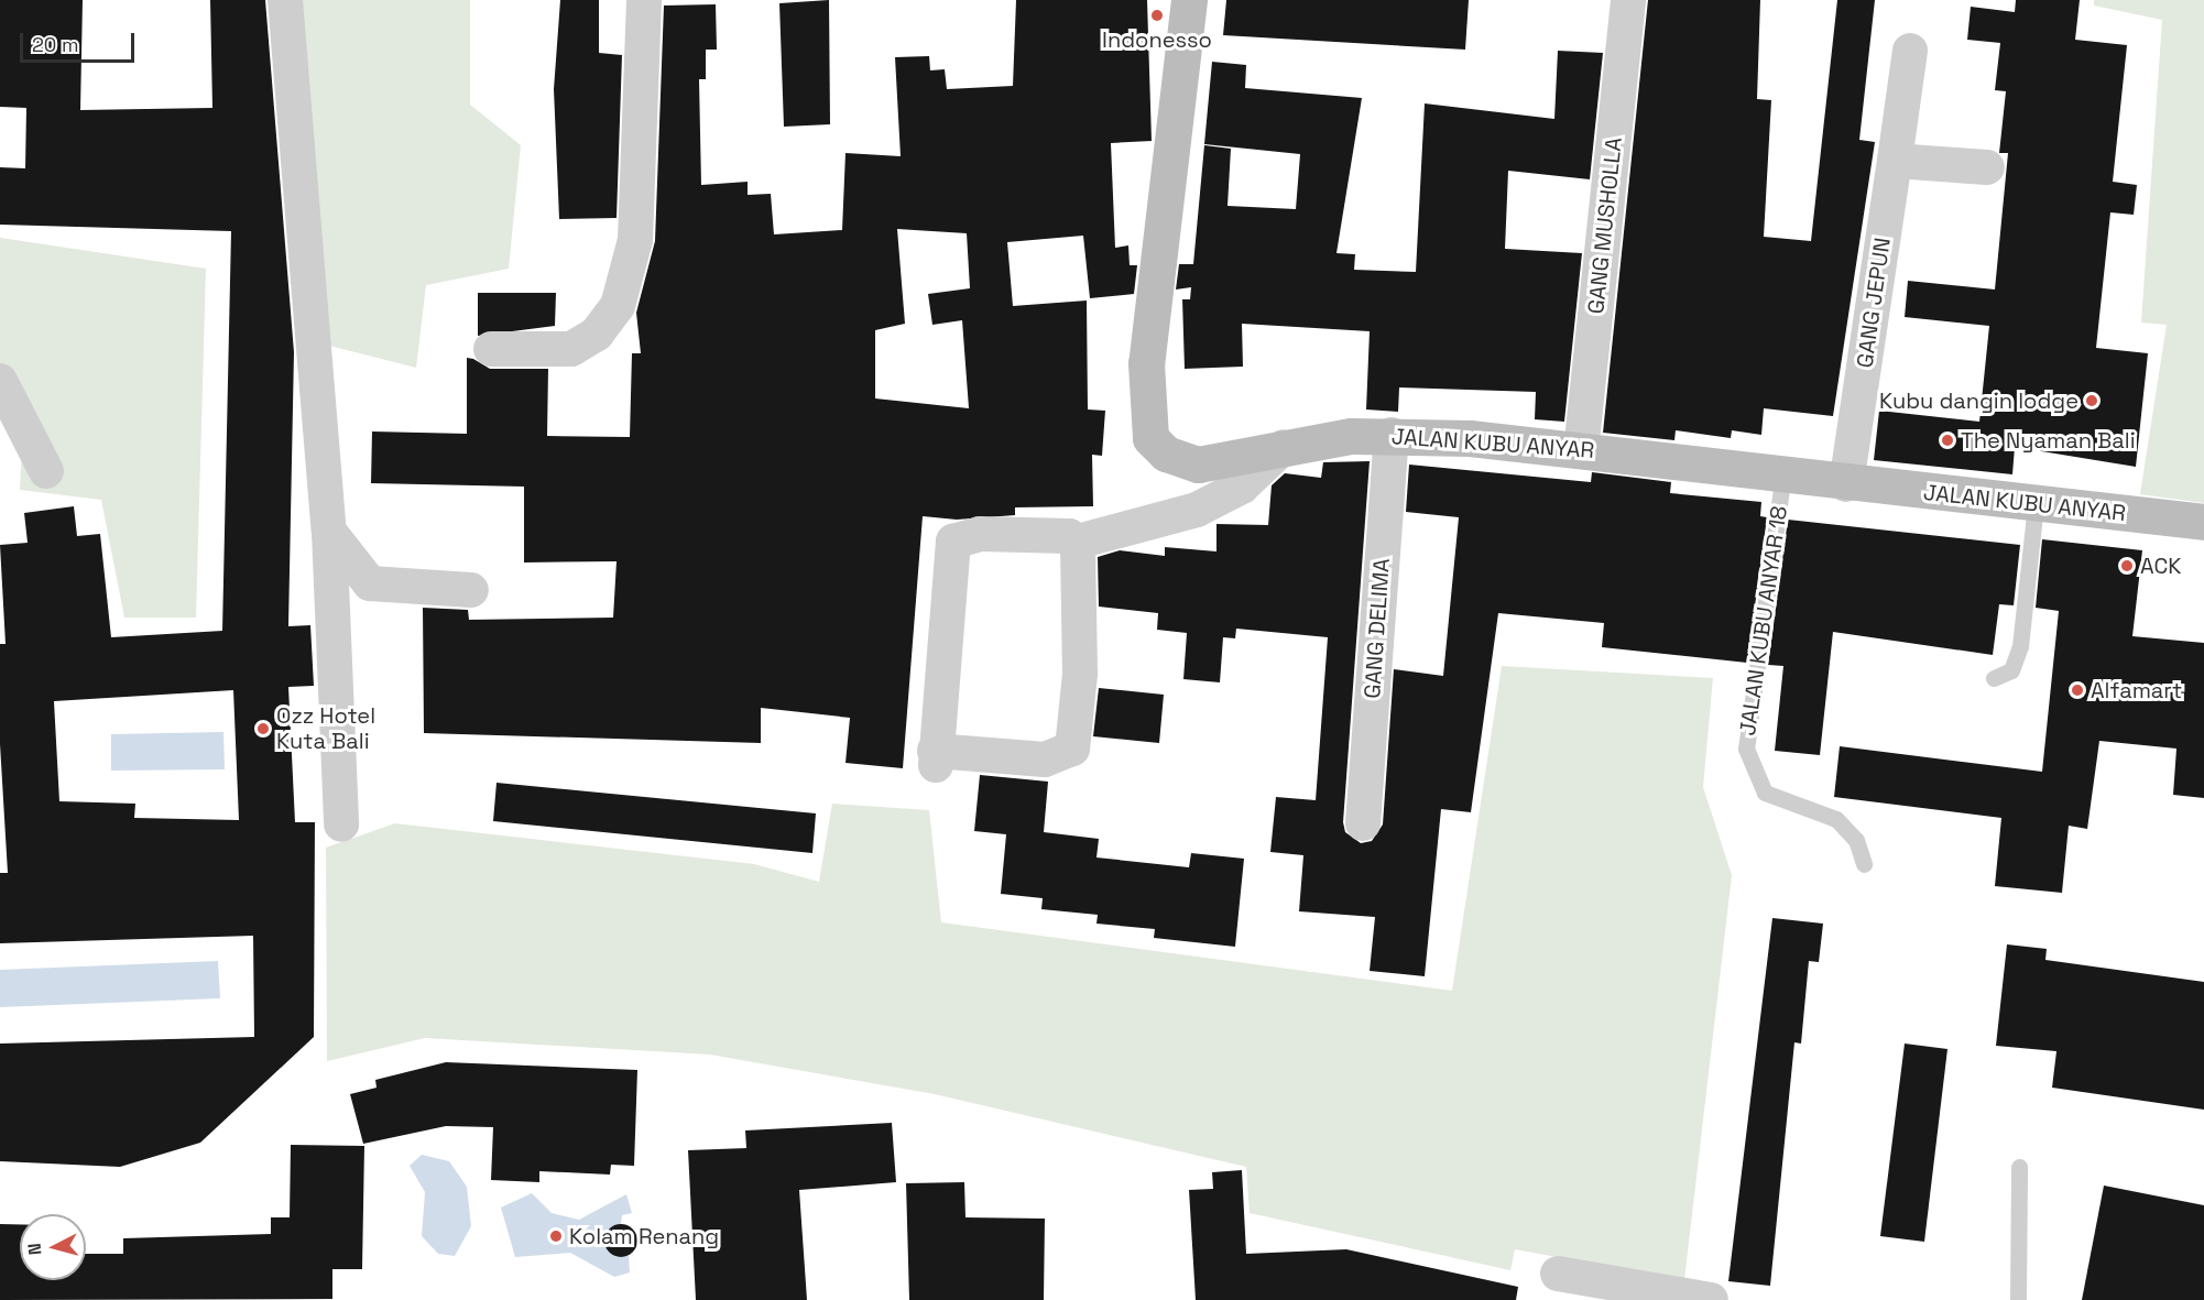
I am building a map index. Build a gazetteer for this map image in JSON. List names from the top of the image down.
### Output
{
  "streets": {
    "street": [
      "GANG MUSHOLLA",
      "GANG JEPUN",
      "JALAN KUBU ANYAR",
      "GANG DELIMA"
    ],
    "lane": ["JALAN KUBU ANYAR 18"]
  },
  "crossings": [
    ["GANG MUSHOLLA", "JALAN KUBU ANYAR"],
    ["GANG JEPUN", "JALAN KUBU ANYAR"],
    ["JALAN KUBU ANYAR", "JALAN KUBU ANYAR 18"],
    ["JALAN KUBU ANYAR", "GANG DELIMA"]
  ],
  "places": [
    "Indonesso",
    "Kubu dangin lodge",
    "The Nyaman Bali",
    "ACK",
    "Alfamart",
    "Ozz Hotel Kuta Bali",
    "Kolam Renang"
  ],
  "scale_bar": "20 m",
  "north": "left"
}
